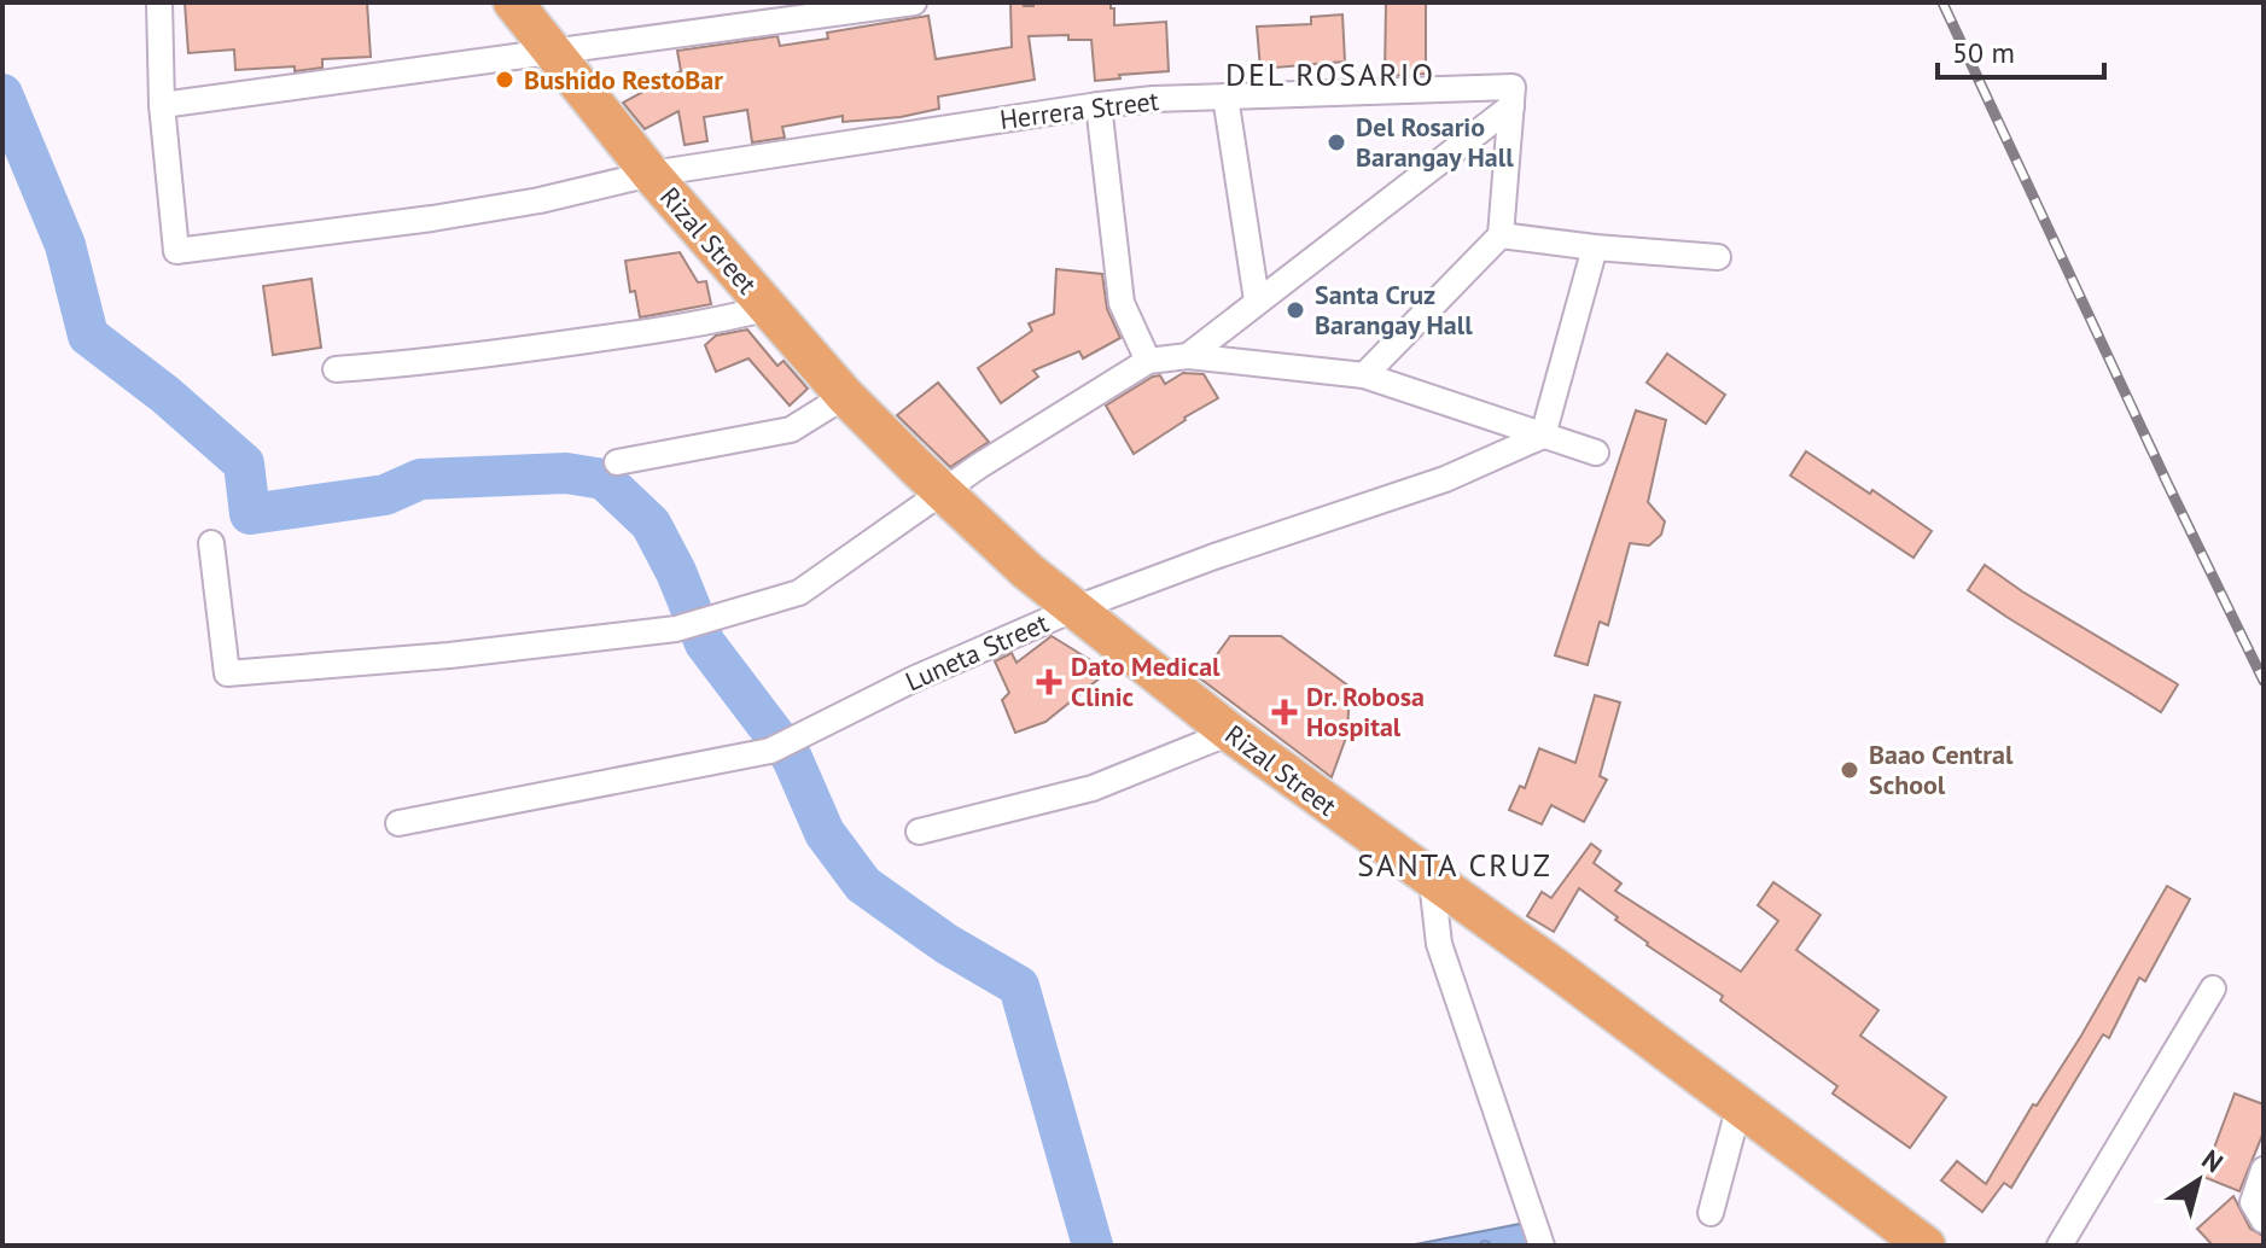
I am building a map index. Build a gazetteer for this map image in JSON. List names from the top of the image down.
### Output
{
  "streets": {
    "main road": ["Rizal Street"],
    "street": ["Herrera Street", "Luneta Street"]
  },
  "crossings": [
    ["Herrera Street", "Rizal Street"],
    ["Rizal Street", "Luneta Street"]
  ],
  "districts": ["DEL ROSARIO", "SANTA CRUZ"],
  "places": {
    "other": [
      "Bushido RestoBar",
      "Del Rosario Barangay Hall",
      "Santa Cruz Barangay Hall",
      "Baao Central School"
    ],
    "health": ["Dato Medical Clinic", "Dr. Robosa Hospital"]
  },
  "scale_bar": "50 m",
  "north": "top right"
}
